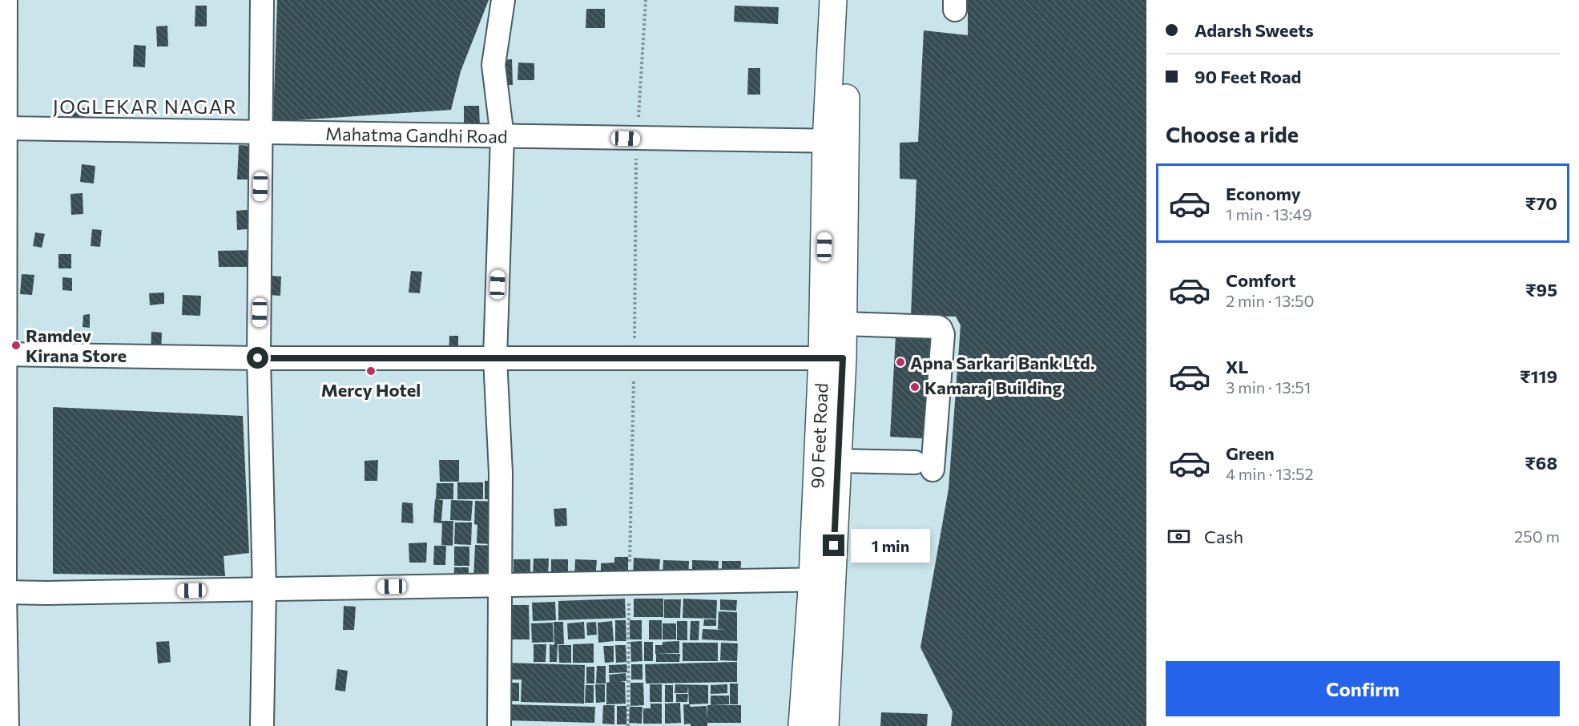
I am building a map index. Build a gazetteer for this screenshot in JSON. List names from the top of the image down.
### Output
{
  "streets": {
    "main road": ["90 Feet Road"],
    "street": ["Mahatma Gandhi Road"]
  },
  "crossings": [
    ["Mahatma Gandhi Road", "90 Feet Road"]
  ],
  "districts": ["JOGLEKAR NAGAR"],
  "places": [
    "Ramdev Kirana Store",
    "Apna Sarkari Bank Ltd.",
    "Mercy Hotel",
    "Kamaraj Building"
  ],
  "page": {
    "banner": ["Adarsh Sweets", "90 Feet Road"],
    "heading": "Choose a ride",
    "list": [
      {
        "name": "Economy",
        "note": "1 min · 13:49",
        "value": "₹70"
      },
      {
        "name": "Comfort",
        "note": "2 min · 13:50",
        "value": "₹95"
      },
      {
        "name": "XL",
        "note": "3 min · 13:51",
        "value": "₹119"
      },
      {
        "name": "Green",
        "note": "4 min · 13:52",
        "value": "₹68"
      }
    ],
    "pay": ["Cash", "250 m"],
    "bubble": "1 min",
    "buttons": "Confirm"
  }
}
